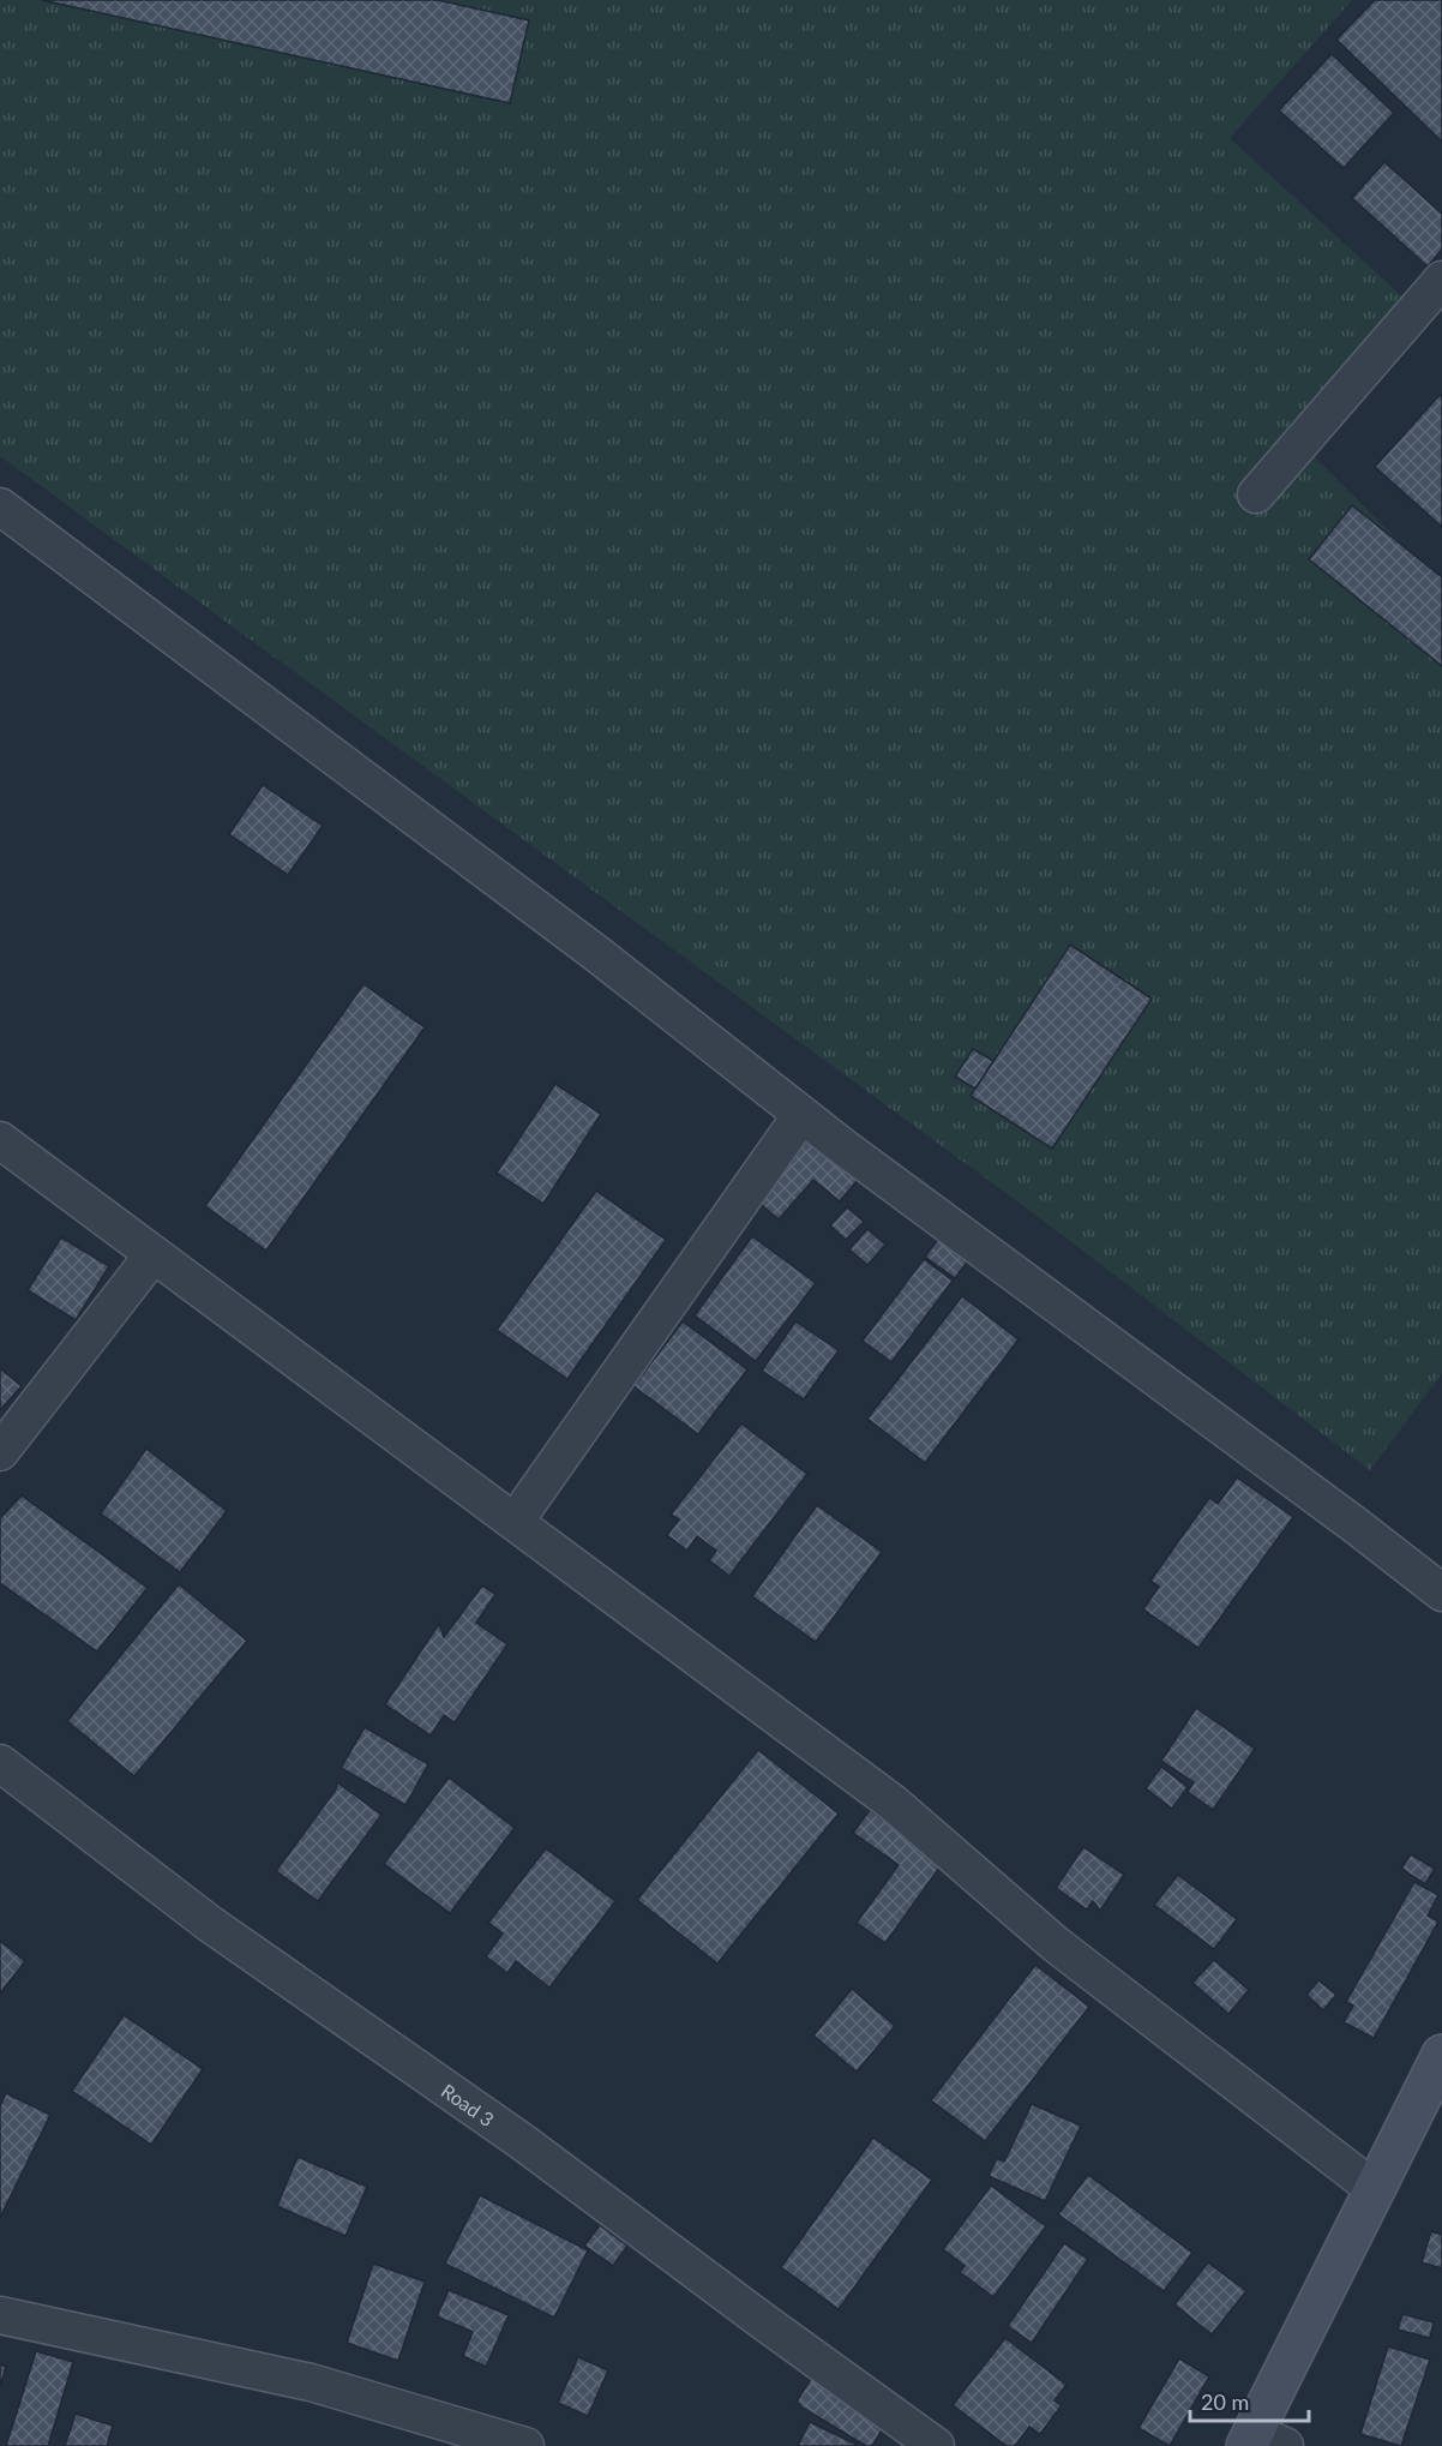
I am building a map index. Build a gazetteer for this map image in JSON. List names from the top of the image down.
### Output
{
  "streets": {
    "street": ["Road 3"]
  },
  "scale_bar": "20 m"
}
